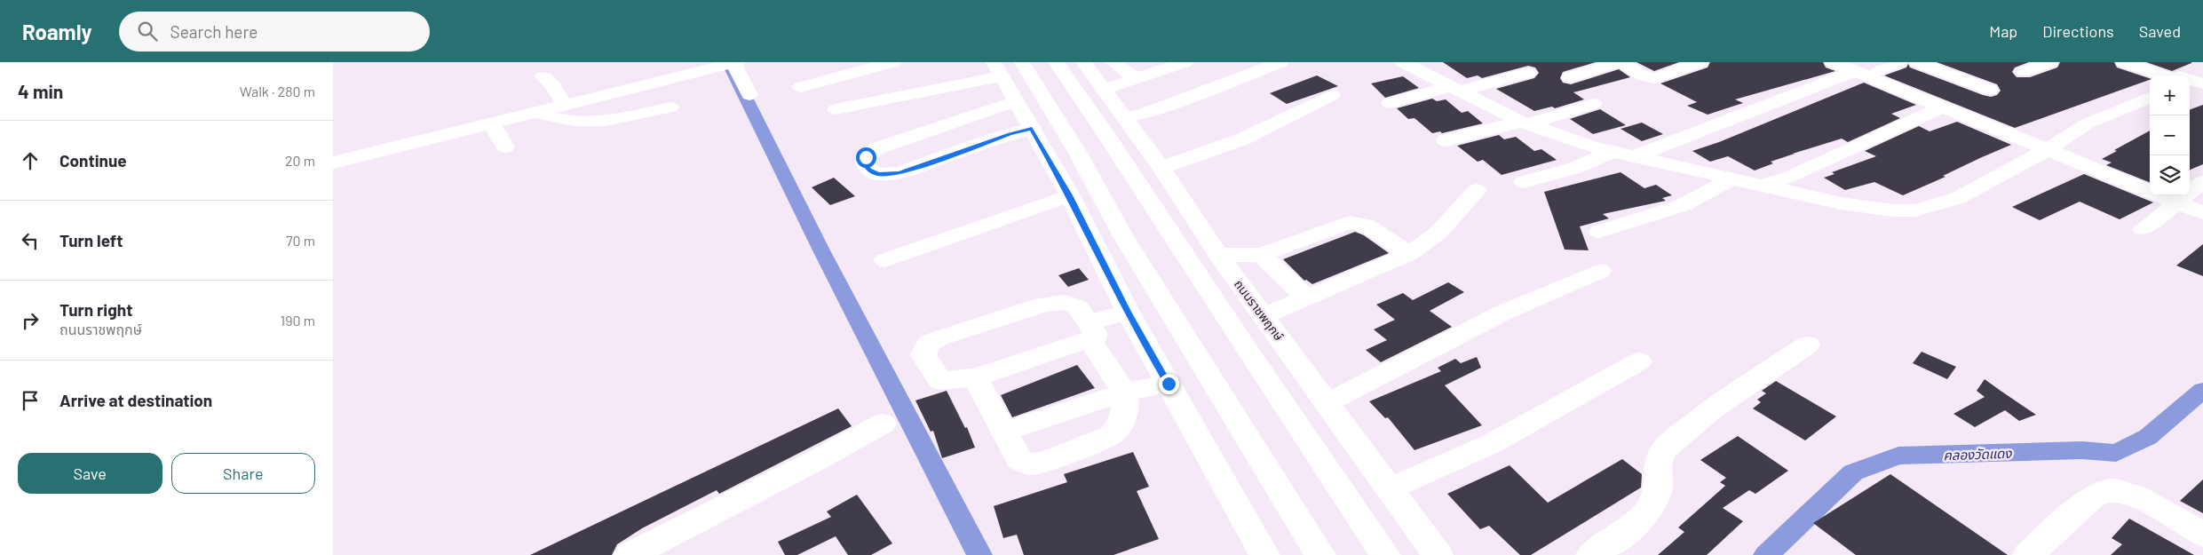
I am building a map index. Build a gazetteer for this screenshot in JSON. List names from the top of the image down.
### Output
{
  "streets": {
    "street": ["ถนนราชพฤกษ์"]
  },
  "water": ["คลองวัดแดง"],
  "page": {
    "header": "Roamly",
    "search": "Search here",
    "nav": ["Map", "Directions", "Saved"],
    "heading": ["4 min", "Walk · 280 m"],
    "map_buttons": ["+", "−"],
    "list": [
      ["Continue", "20 m"],
      ["Turn left", "70 m"],
      ["Turn right", "ถนนราชพฤกษ์", "190 m"],
      "Arrive at destination"
    ],
    "buttons": ["Save", "Share"]
  }
}
